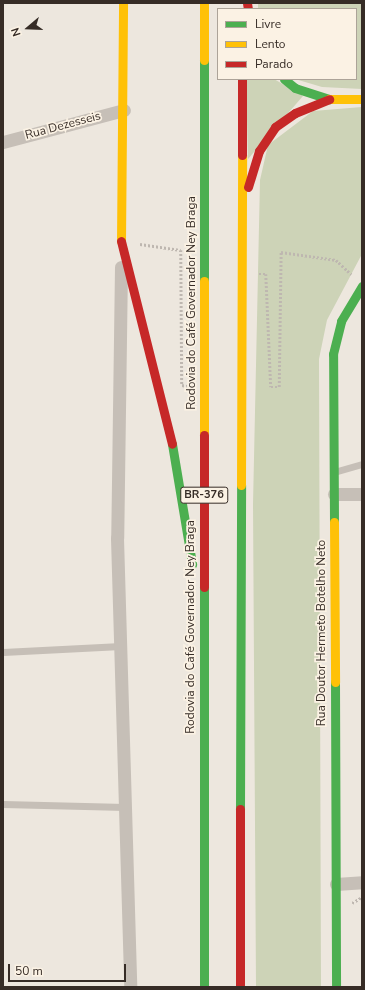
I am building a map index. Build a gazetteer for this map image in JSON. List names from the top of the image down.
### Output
{
  "streets": {
    "main road": ["Rodovia do Café Governador Ney Braga", "BR-376", "Rua Doutor Hermeto Botelho Neto"],
    "street": ["Rua Dezesseis"]
  },
  "legend": ["Livre", "Lento", "Parado"],
  "scale_bar": "50 m",
  "north": "left"
}
